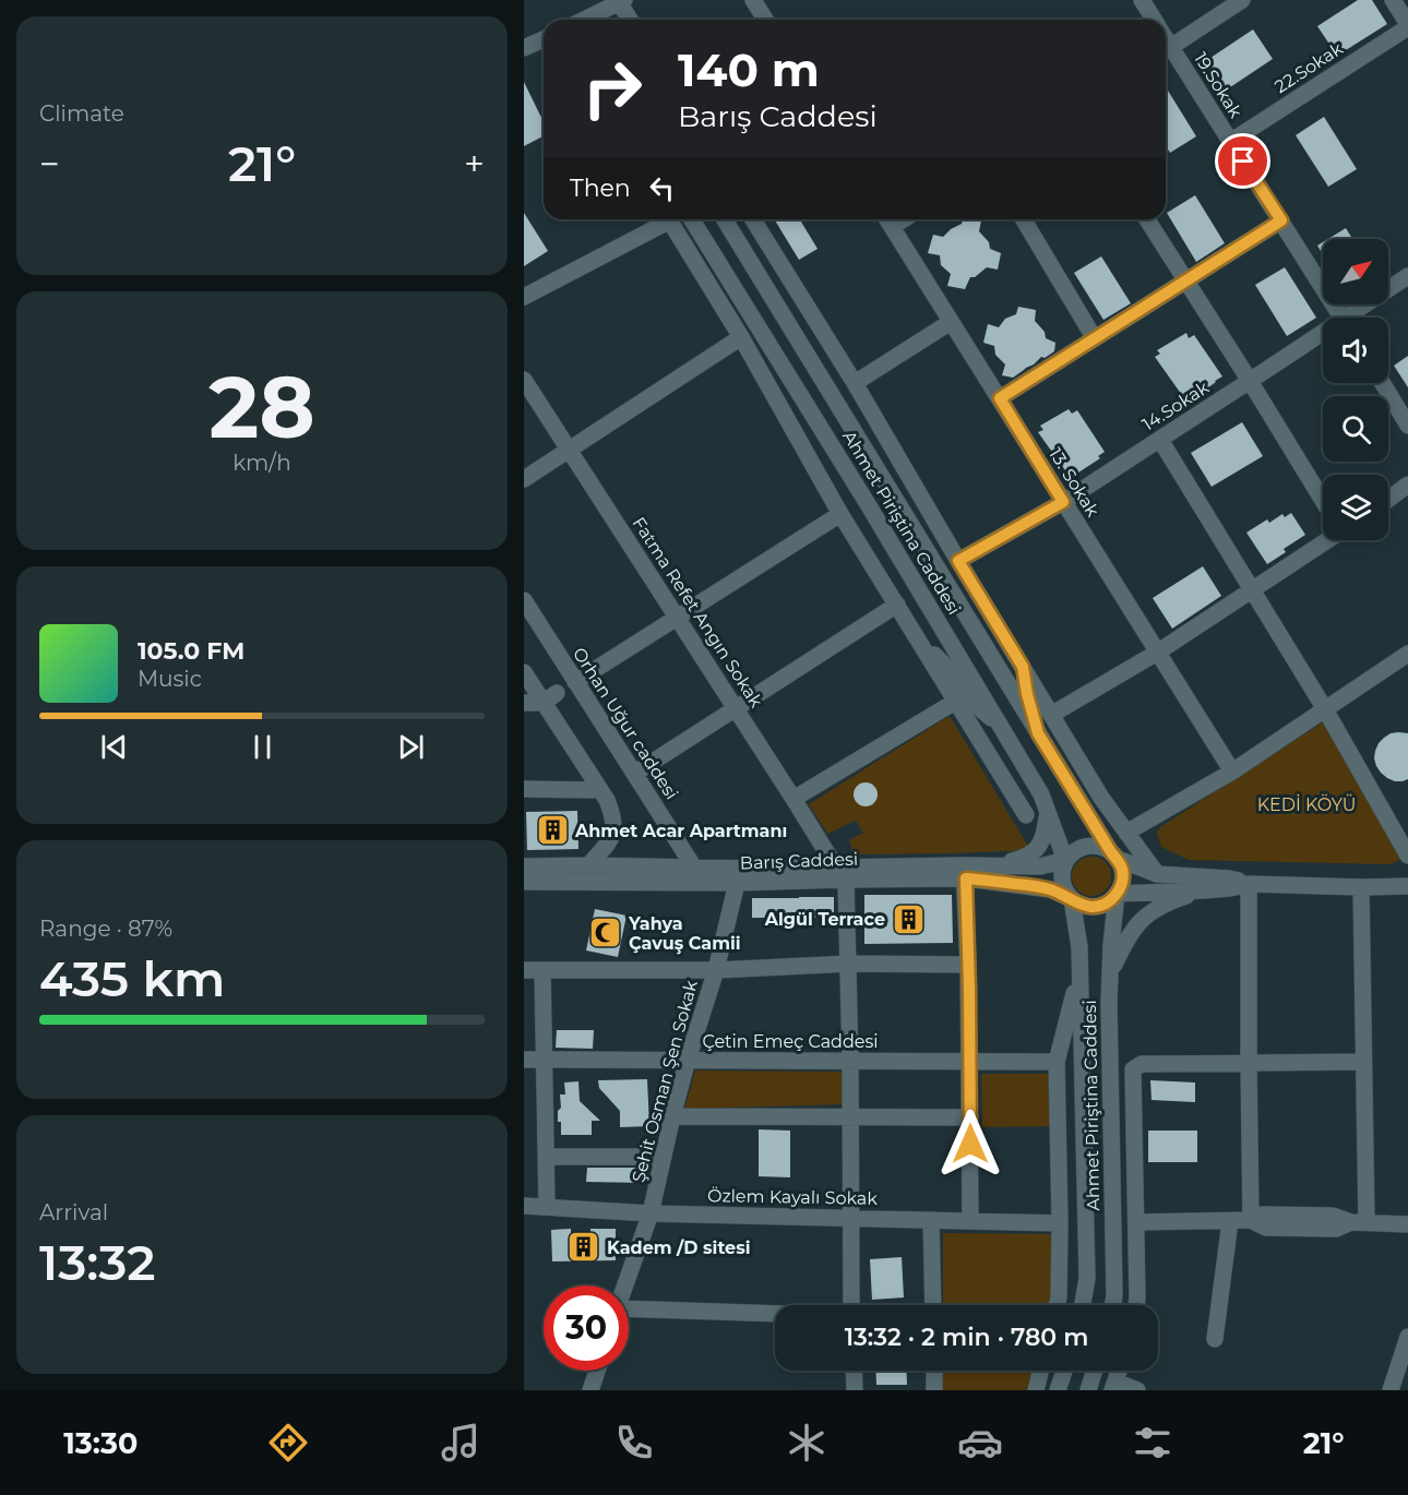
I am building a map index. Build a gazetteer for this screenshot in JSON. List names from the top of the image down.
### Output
{
  "streets": {
    "street": [
      "22.Sokak",
      "19.Sokak",
      "14.Sokak",
      "13. Sokak",
      "Ahmet Piriştina Caddesi",
      "Fatma Refet Angın Sokak",
      "Orhan Uğur caddesi",
      "Barış Caddesi",
      "Çetin Emeç Caddesi",
      "Şehit Osman Şen Sokak",
      "Özlem Kayalı Sokak"
    ]
  },
  "crossings": [
    ["22.Sokak", "19.Sokak"],
    ["14.Sokak", "13. Sokak"],
    ["Ahmet Piriştina Caddesi", "Barış Caddesi"],
    ["Fatma Refet Angın Sokak", "Barış Caddesi"],
    ["Orhan Uğur caddesi", "Barış Caddesi"],
    ["Barış Caddesi", "Şehit Osman Şen Sokak"],
    ["Çetin Emeç Caddesi", "Şehit Osman Şen Sokak"],
    ["Şehit Osman Şen Sokak", "Özlem Kayalı Sokak"]
  ],
  "parks": ["KEDİ KÖYÜ"],
  "places": {
    "building": ["Ahmet Acar Apartmanı", "Algül Terrace", "Kadem /D sitesi"],
    "mosque": ["Yahya Çavuş Camii"]
  },
  "north": "top right",
  "page": {
    "tile": [
      "Climate",
      ["28", "km/h"],
      ["Range · 87%", "435 km"],
      ["Arrival", "13:32"]
    ],
    "turn": ["140 m", "Barış Caddesi"],
    "heat": ["−", "21°", "+"],
    "then": "Then",
    "song": ["105.0 FM", "Music"],
    "limit": "30",
    "trip": "13:32 · 2 min · 780 m",
    "tabs": ["13:30", "21°"]
  }
}
